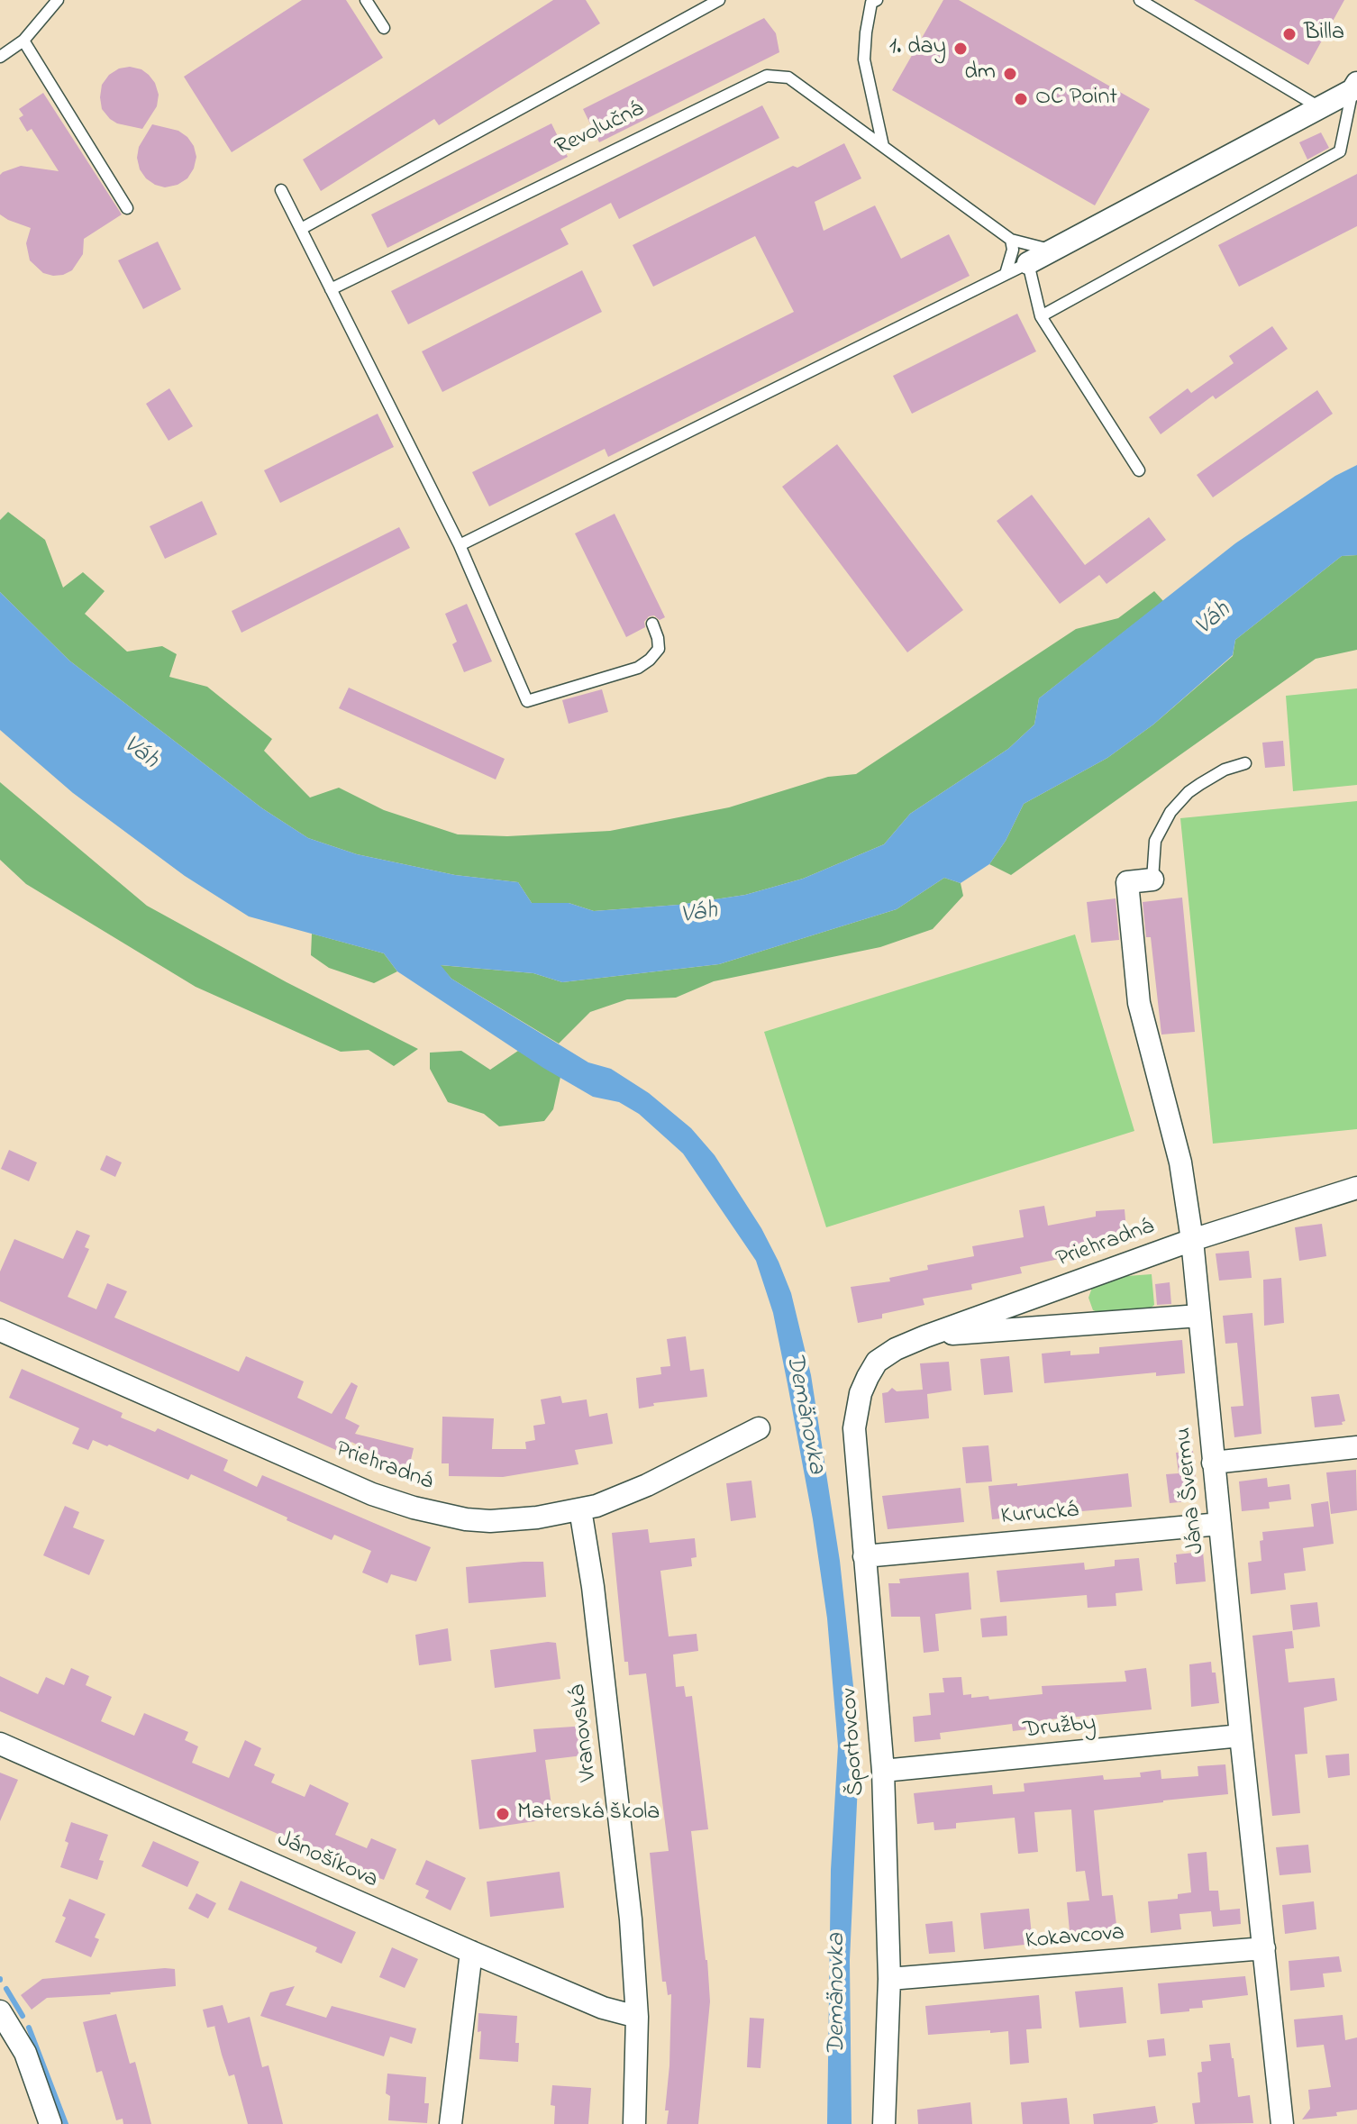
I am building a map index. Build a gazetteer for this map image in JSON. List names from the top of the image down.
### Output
{
  "streets": {
    "street": [
      "Priehradná",
      "Jána Švermu",
      "Kurucká",
      "Družby",
      "Vranovská",
      "Športovcov",
      "Jánošíkova",
      "Kokavcova"
    ],
    "lane": ["Revolučná"]
  },
  "crossings": [
    ["Priehradná", "Jána Švermu"],
    ["Priehradná", "Vranovská"],
    ["Priehradná", "Športovcov"],
    ["Jána Švermu", "Kurucká"],
    ["Jána Švermu", "Družby"],
    ["Jána Švermu", "Kokavcova"],
    ["Kurucká", "Športovcov"],
    ["Družby", "Športovcov"],
    ["Vranovská", "Jánošíkova"],
    ["Športovcov", "Kokavcova"]
  ],
  "water": ["Váh", "Demänovka"],
  "places": [
    "Billa",
    "1. day",
    "dm",
    "OC Point",
    "Materská škola"
  ]
}
